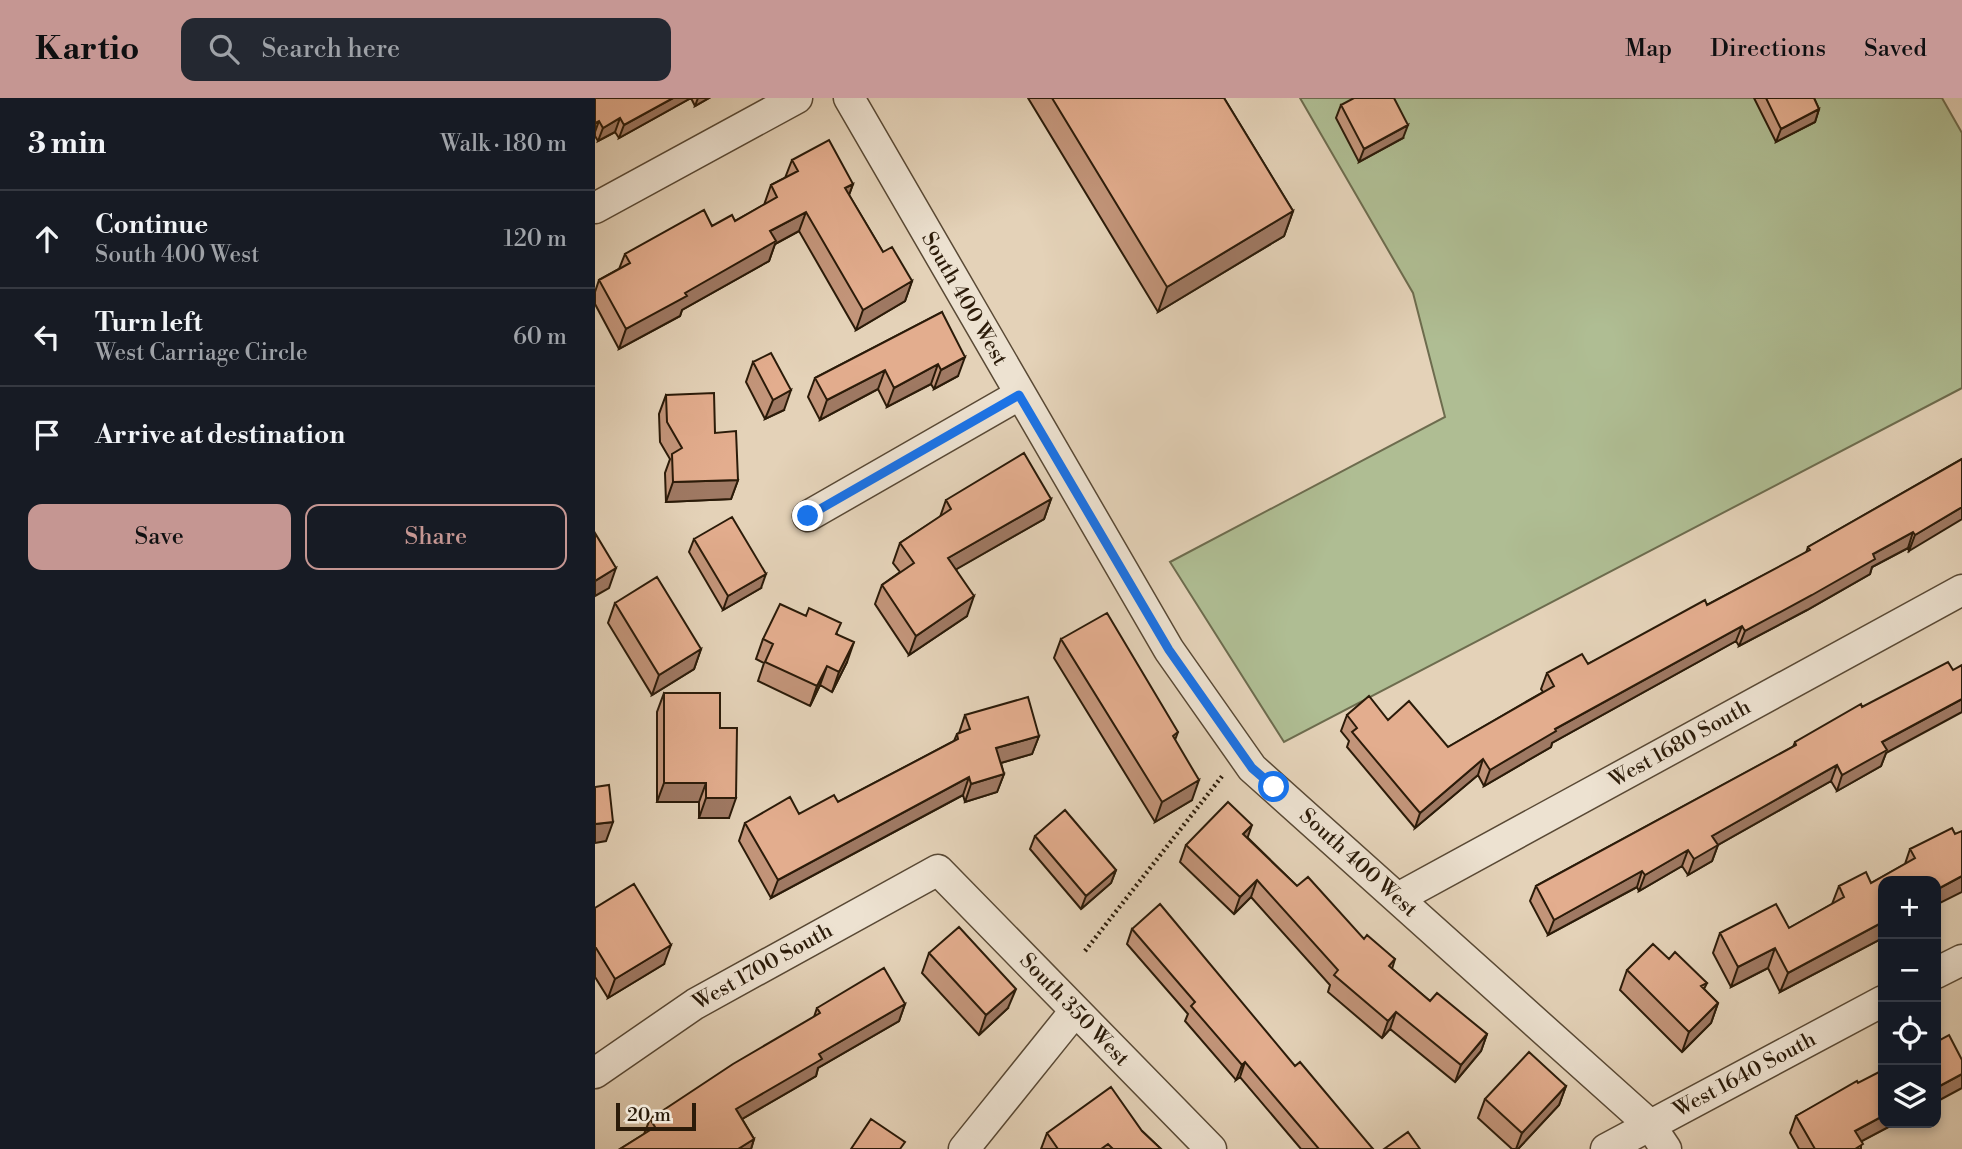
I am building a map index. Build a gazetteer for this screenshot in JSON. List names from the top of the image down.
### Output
{
  "streets": {
    "street": [
      "South 400 West",
      "West 1680 South",
      "West 1700 South",
      "South 350 West",
      "West 1640 South"
    ]
  },
  "crossings": [
    ["South 400 West", "West 1680 South"],
    ["South 400 West", "West 1640 South"],
    ["West 1700 South", "South 350 West"]
  ],
  "scale_bar": "20 m",
  "page": {
    "header": "Kartio",
    "search": "Search here",
    "nav": ["Map", "Directions", "Saved"],
    "heading": ["3 min", "Walk · 180 m"],
    "list": [
      ["Continue", "South 400 West", "120 m"],
      ["Turn left", "West Carriage Circle", "60 m"],
      "Arrive at destination"
    ],
    "buttons": ["Save", "Share"],
    "map_buttons": ["+", "−"],
    "scale": "20 m"
  }
}
